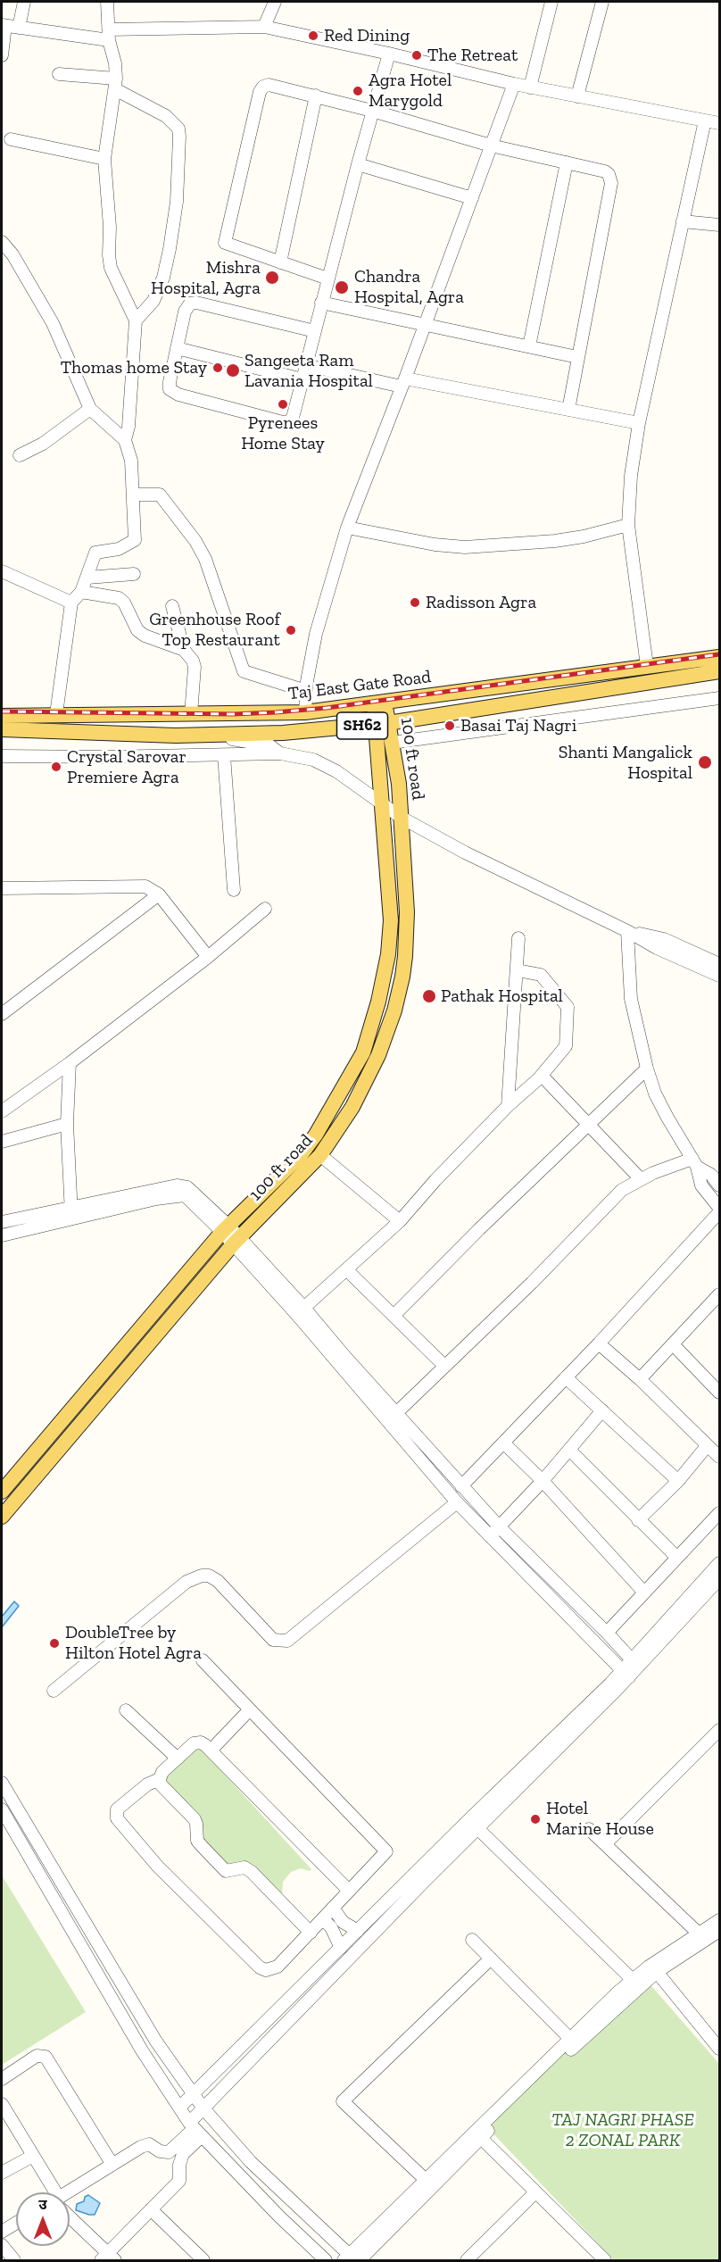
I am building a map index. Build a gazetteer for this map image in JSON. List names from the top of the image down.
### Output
{
  "streets": {
    "main road": ["Taj East Gate Road", "SH62", "100 ft road"]
  },
  "crossings": [
    ["Taj East Gate Road", "100 ft road"],
    ["SH62", "100 ft road"]
  ],
  "parks": ["TAJ NAGRI PHASE 2 ZONAL PARK"],
  "places": [
    "Red Dining",
    "The Retreat",
    "Agra Hotel Marygold",
    "Mishra Hospital, Agra",
    "Chandra Hospital, Agra",
    "Thomas home Stay",
    "Sangeeta Ram Lavania Hospital",
    "Pyrenees Home Stay",
    "Radisson Agra",
    "Greenhouse Roof Top Restaurant",
    "Basai Taj Nagri",
    "Shanti Mangalick Hospital",
    "Crystal Sarovar Premiere Agra",
    "Pathak Hospital",
    "DoubleTree by Hilton Hotel Agra",
    "Hotel Marine House"
  ],
  "north": "top"
}
